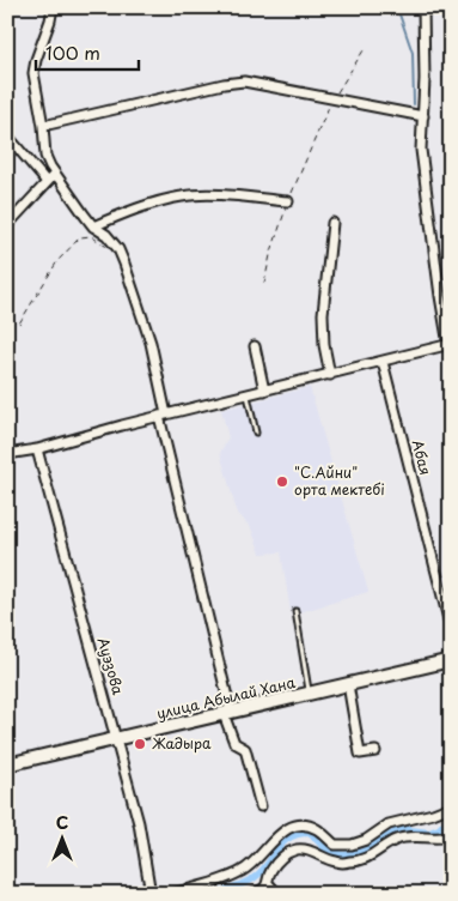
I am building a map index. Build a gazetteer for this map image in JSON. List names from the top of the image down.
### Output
{
  "streets": {
    "main road": ["улица Абылай Хана"],
    "street": ["Абая", "Ауэзова"]
  },
  "crossings": [
    ["Ауэзова", "улица Абылай Хана"]
  ],
  "places": ["\"С.Айни\" орта мектебі", "Жадыра"],
  "scale_bar": "100 m",
  "north": "top"
}
